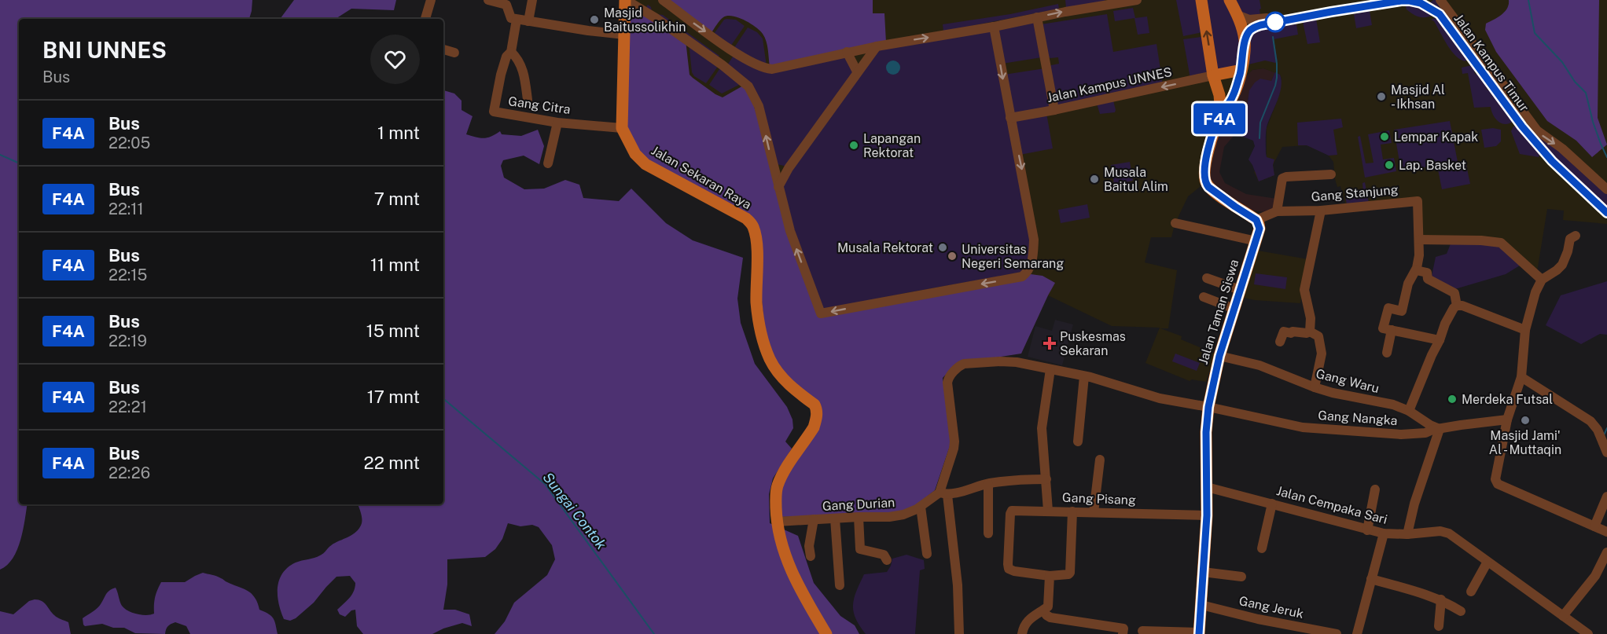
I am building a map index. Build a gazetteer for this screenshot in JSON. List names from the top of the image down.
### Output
{
  "streets": {
    "main road": ["Jalan Sekaran Raya", "Jalan Taman Siswa"],
    "street": [
      "Jalan Kampus Timur",
      "Jalan Kampus UNNES",
      "Gang Citra",
      "Gang Stanjung",
      "Gang Waru",
      "Gang Nangka",
      "Gang Pisang",
      "Gang Durian",
      "Jalan Cempaka Sari",
      "Gang Jeruk"
    ]
  },
  "crossings": [
    ["Gang Citra", "Jalan Sekaran Raya"],
    ["Jalan Sekaran Raya", "Gang Durian"],
    ["Gang Stanjung", "Jalan Taman Siswa"],
    ["Jalan Taman Siswa", "Gang Waru"],
    ["Jalan Taman Siswa", "Gang Nangka"],
    ["Jalan Taman Siswa", "Gang Pisang"],
    ["Jalan Taman Siswa", "Jalan Cempaka Sari"],
    ["Jalan Taman Siswa", "Gang Jeruk"],
    ["Gang Waru", "Gang Nangka"],
    ["Gang Nangka", "Gang Pisang"],
    ["Gang Nangka", "Gang Durian"],
    ["Gang Pisang", "Gang Durian"]
  ],
  "one_way": ["Jalan Kampus UNNES"],
  "water": ["Sungai Contok"],
  "places": {
    "other": [
      "Masjid Baitussolikhin",
      "Masjid Al - Ikhsan",
      "Lempar Kapak",
      "Lapangan Rektorat",
      "Lap. Basket",
      "Musala Baitul Alim",
      "Musala Rektorat",
      "Universitas Negeri Semarang",
      "Merdeka Futsal",
      "Masjid Jami' Al - Muttaqin"
    ],
    "health": ["Puskesmas Sekaran"]
  },
  "lines": ["bus line F4A"],
  "page": {
    "on_map": "F4A",
    "heading": ["BNI UNNES", "Bus"],
    "list": [
      {
        "mark": "F4A",
        "name": "Bus",
        "note": "22:05",
        "value": "1 mnt"
      },
      {
        "mark": "F4A",
        "name": "Bus",
        "note": "22:11",
        "value": "7 mnt"
      },
      {
        "mark": "F4A",
        "name": "Bus",
        "note": "22:15",
        "value": "11 mnt"
      },
      {
        "mark": "F4A",
        "name": "Bus",
        "note": "22:19",
        "value": "15 mnt"
      },
      {
        "mark": "F4A",
        "name": "Bus",
        "note": "22:21",
        "value": "17 mnt"
      },
      {
        "mark": "F4A",
        "name": "Bus",
        "note": "22:26",
        "value": "22 mnt"
      }
    ]
  }
}
